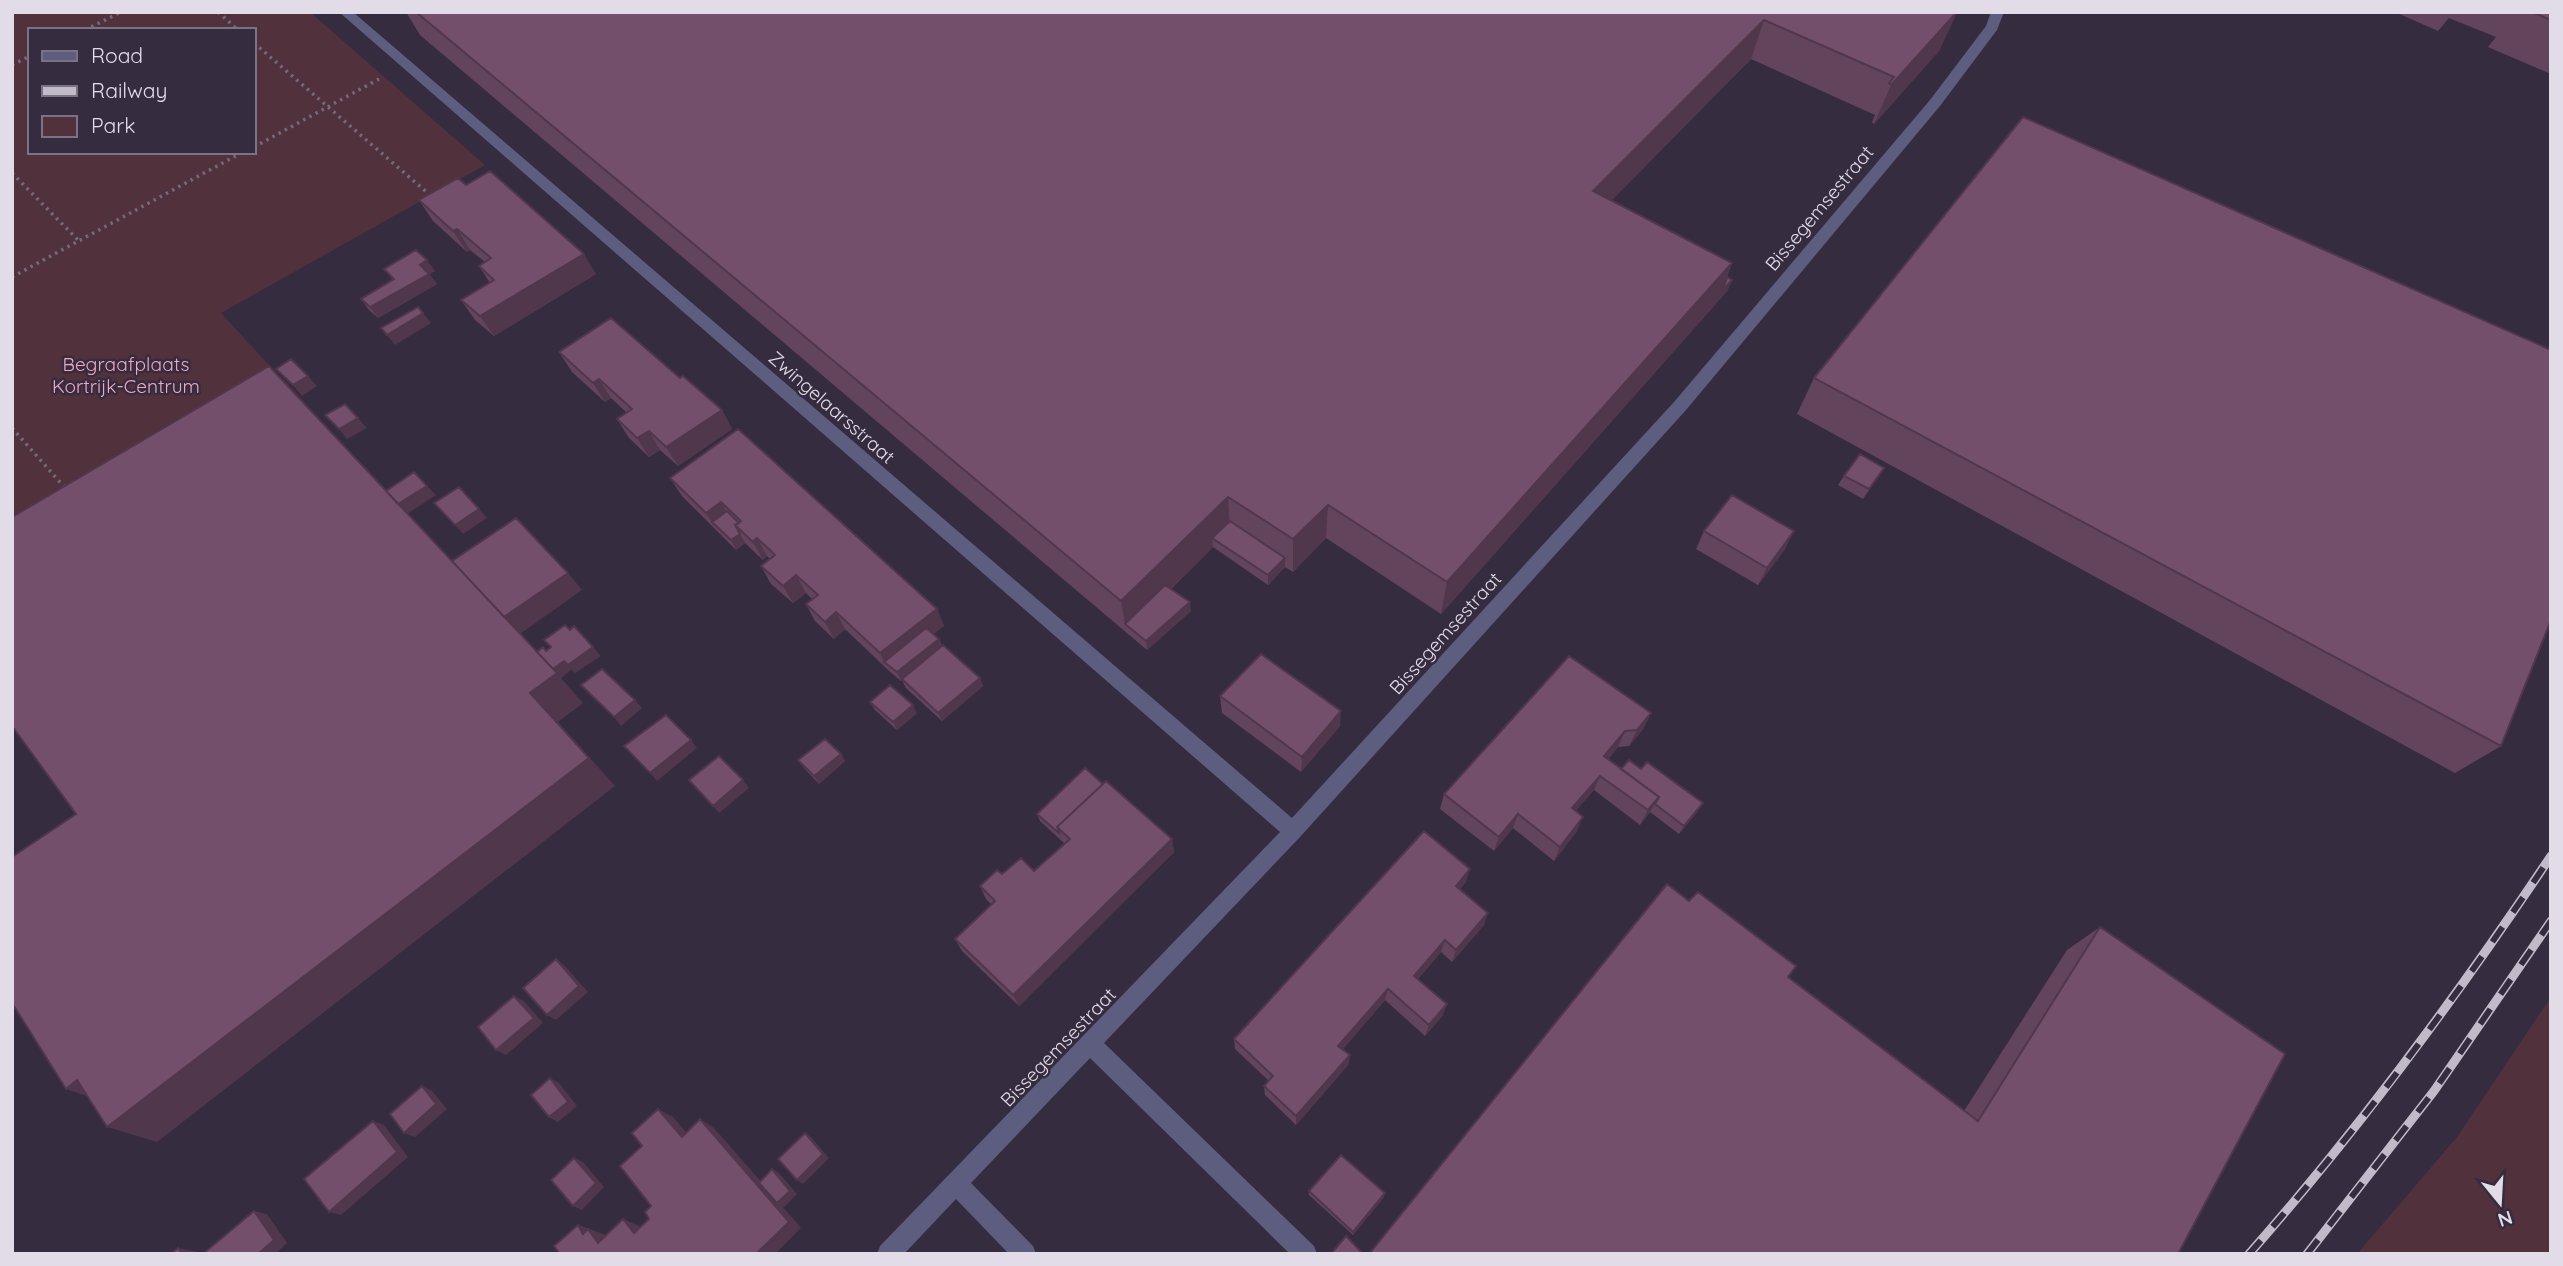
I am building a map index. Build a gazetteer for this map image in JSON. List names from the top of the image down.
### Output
{
  "streets": {
    "street": ["Bissegemsestraat", "Zwingelaarsstraat"]
  },
  "crossings": [
    ["Bissegemsestraat", "Zwingelaarsstraat"]
  ],
  "parks": ["Begraafplaats Kortrijk-Centrum"],
  "legend": ["Road", "Railway", "Park"],
  "north": "bottom"
}
